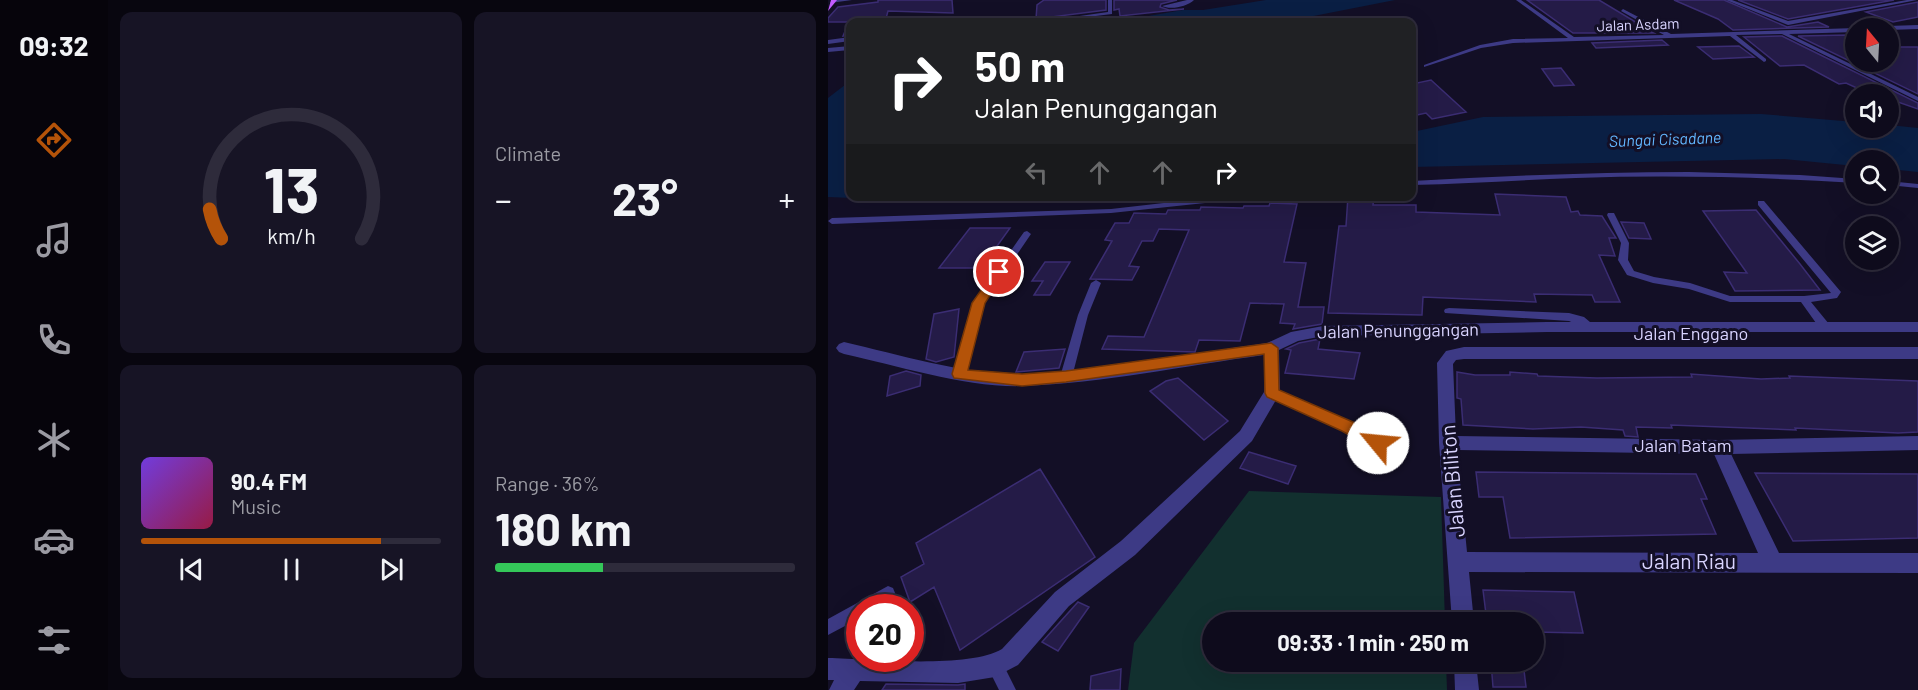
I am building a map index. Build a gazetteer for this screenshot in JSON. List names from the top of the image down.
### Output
{
  "streets": {
    "street": [
      "Jalan Penunggangan",
      "Jalan Enggano",
      "Jalan Batam",
      "Jalan Biliton",
      "Jalan Riau"
    ],
    "lane": ["Jalan Asdam"]
  },
  "crossings": [
    ["Jalan Enggano", "Jalan Biliton"],
    ["Jalan Batam", "Jalan Biliton"],
    ["Jalan Biliton", "Jalan Riau"]
  ],
  "water": ["Sungai Cisadane"],
  "north": "top",
  "page": {
    "tabs": "09:32",
    "tile": [
      "Climate",
      ["Range · 36%", "180 km"]
    ],
    "turn": ["50 m", "Jalan Penunggangan"],
    "heat": ["−", "23°", "+"],
    "song": ["90.4 FM", "Music"],
    "limit": "20",
    "trip": "09:33 · 1 min · 250 m",
    "gauge": ["13", "km/h"]
  }
}
